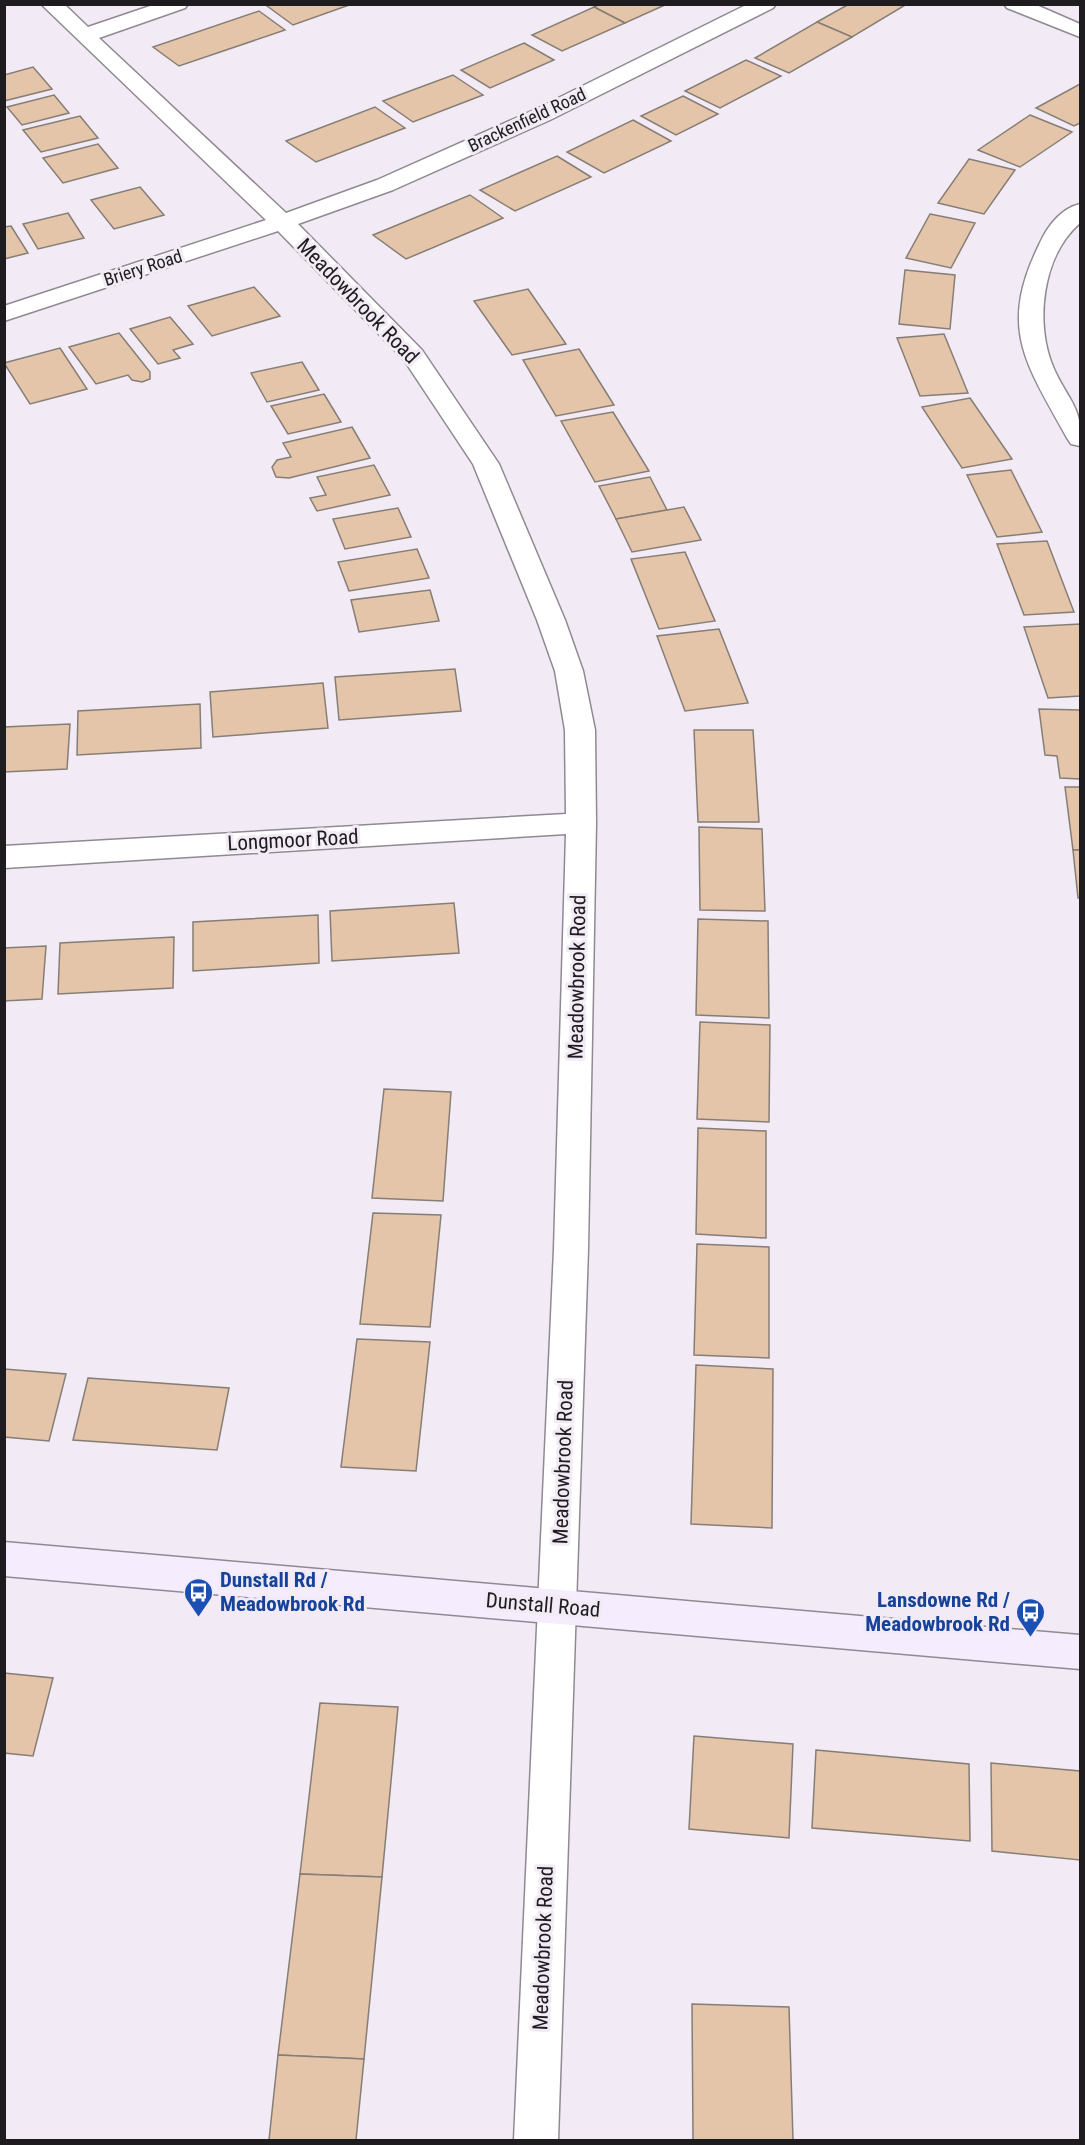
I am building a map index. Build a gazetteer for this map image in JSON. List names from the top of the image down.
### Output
{
  "streets": {
    "street": [
      "Brackenfield Road",
      "Briery Road",
      "Meadowbrook Road",
      "Longmoor Road",
      "Dunstall Road"
    ]
  },
  "crossings": [
    ["Brackenfield Road", "Briery Road"],
    ["Brackenfield Road", "Meadowbrook Road"],
    ["Briery Road", "Meadowbrook Road"],
    ["Meadowbrook Road", "Longmoor Road"],
    ["Meadowbrook Road", "Dunstall Road"]
  ],
  "places": {
    "bus stop": ["Dunstall Rd / Meadowbrook Rd", "Lansdowne Rd / Meadowbrook Rd"]
  }
}
